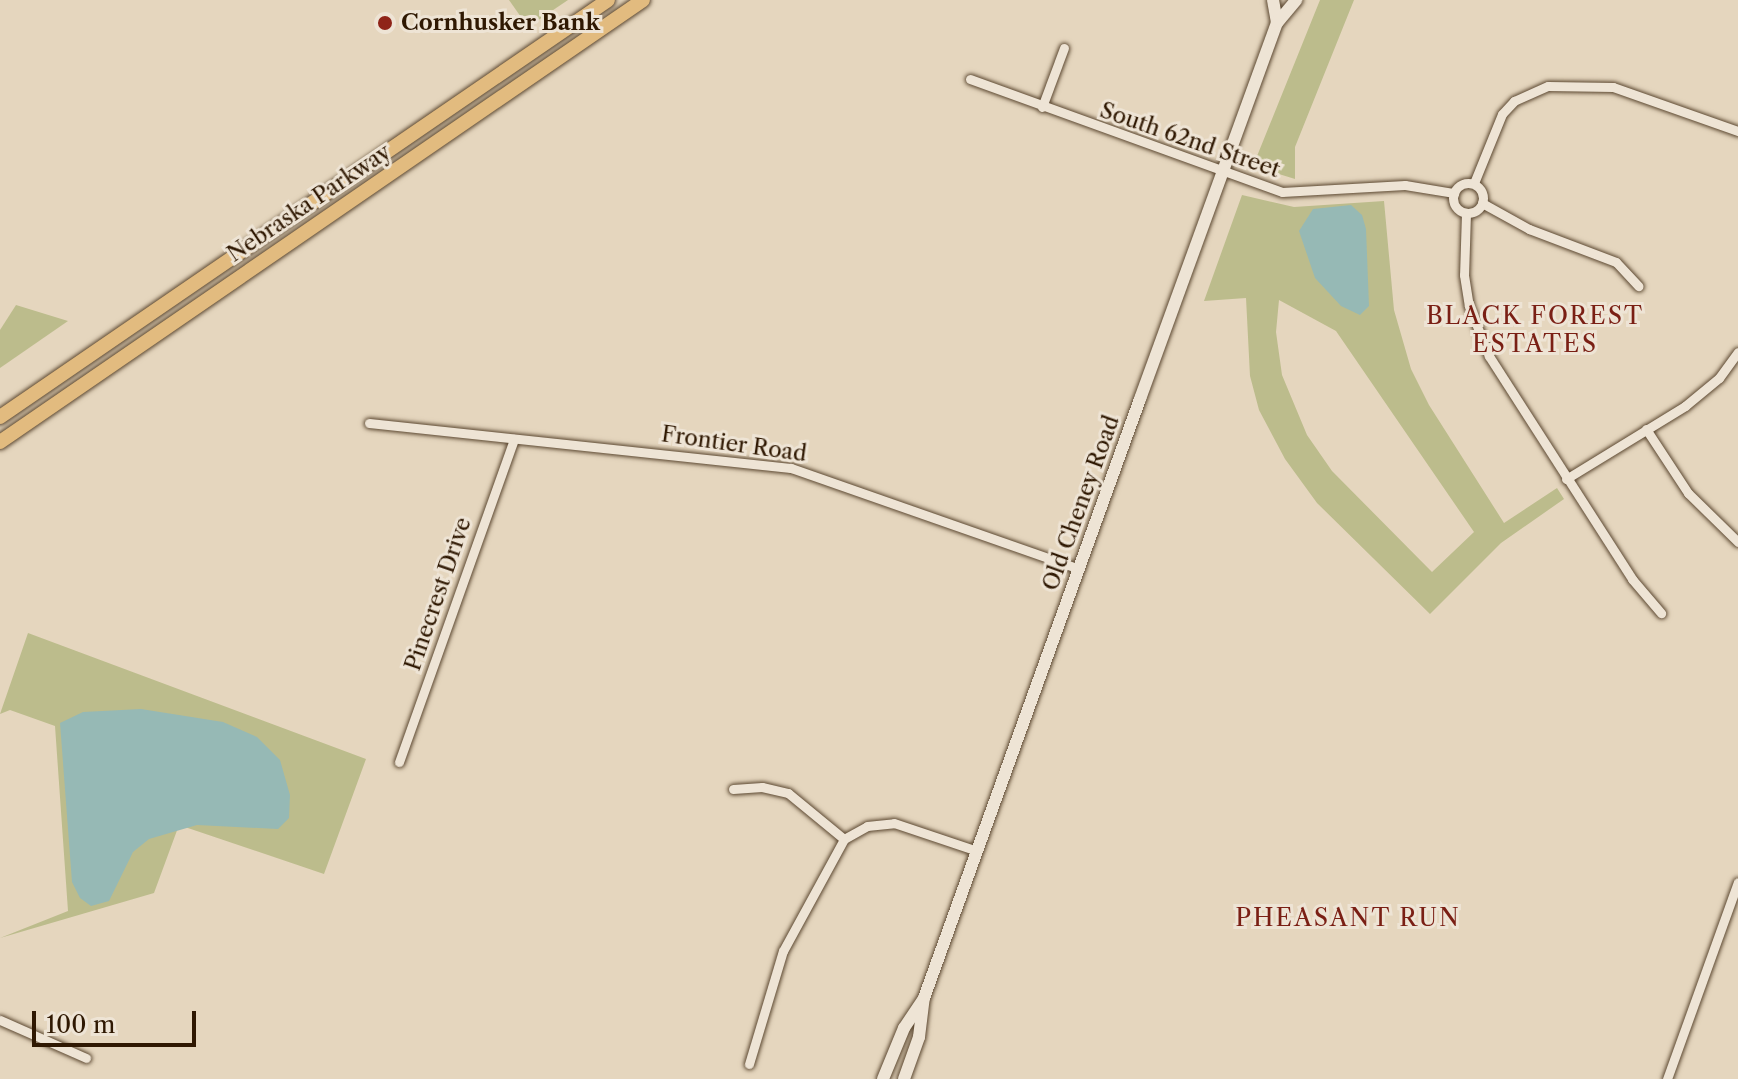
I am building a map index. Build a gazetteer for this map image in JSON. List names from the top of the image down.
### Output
{
  "streets": {
    "main road": ["Nebraska Parkway", "Old Cheney Road"],
    "street": ["South 62nd Street", "Frontier Road", "Pinecrest Drive"]
  },
  "crossings": [
    ["South 62nd Street", "Old Cheney Road"],
    ["Frontier Road", "Old Cheney Road"],
    ["Frontier Road", "Pinecrest Drive"]
  ],
  "districts": ["BLACK FOREST ESTATES", "PHEASANT RUN"],
  "places": ["Cornhusker Bank"],
  "scale_bar": "100 m"
}
